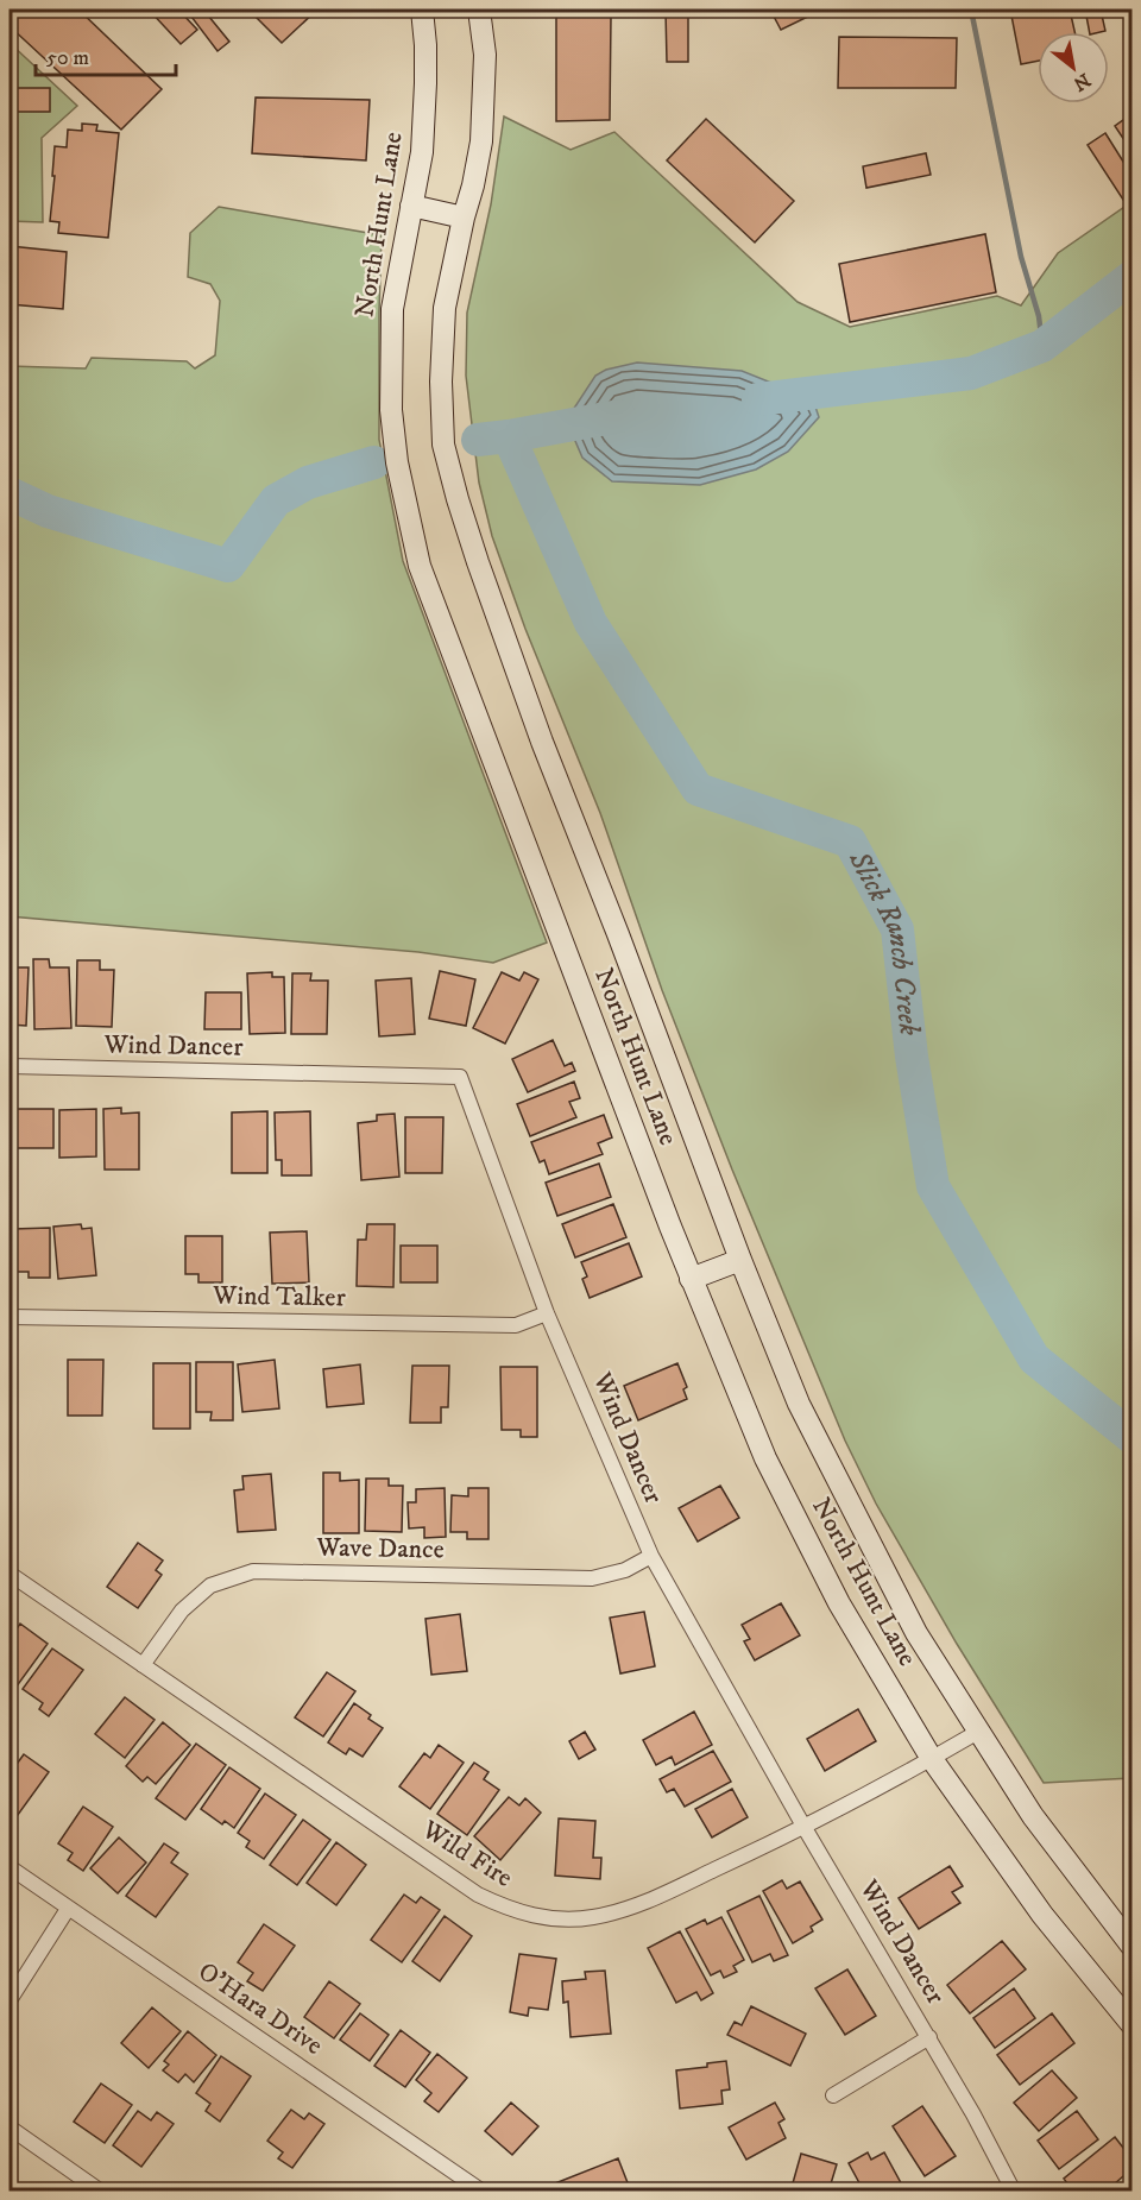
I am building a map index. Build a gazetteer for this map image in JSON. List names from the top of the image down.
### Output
{
  "streets": {
    "main road": ["North Hunt Lane"],
    "street": [
      "Wind Dancer",
      "Wind Talker",
      "Wave Dance",
      "Wild Fire",
      "O'Hara Drive"
    ]
  },
  "crossings": [
    ["North Hunt Lane", "Wild Fire"],
    ["Wind Dancer", "Wind Talker"],
    ["Wind Dancer", "Wave Dance"],
    ["Wind Dancer", "Wild Fire"],
    ["Wave Dance", "Wild Fire"]
  ],
  "water": ["Slick Ranch Creek"],
  "scale_bar": "50 m",
  "north": "bottom right"
}
